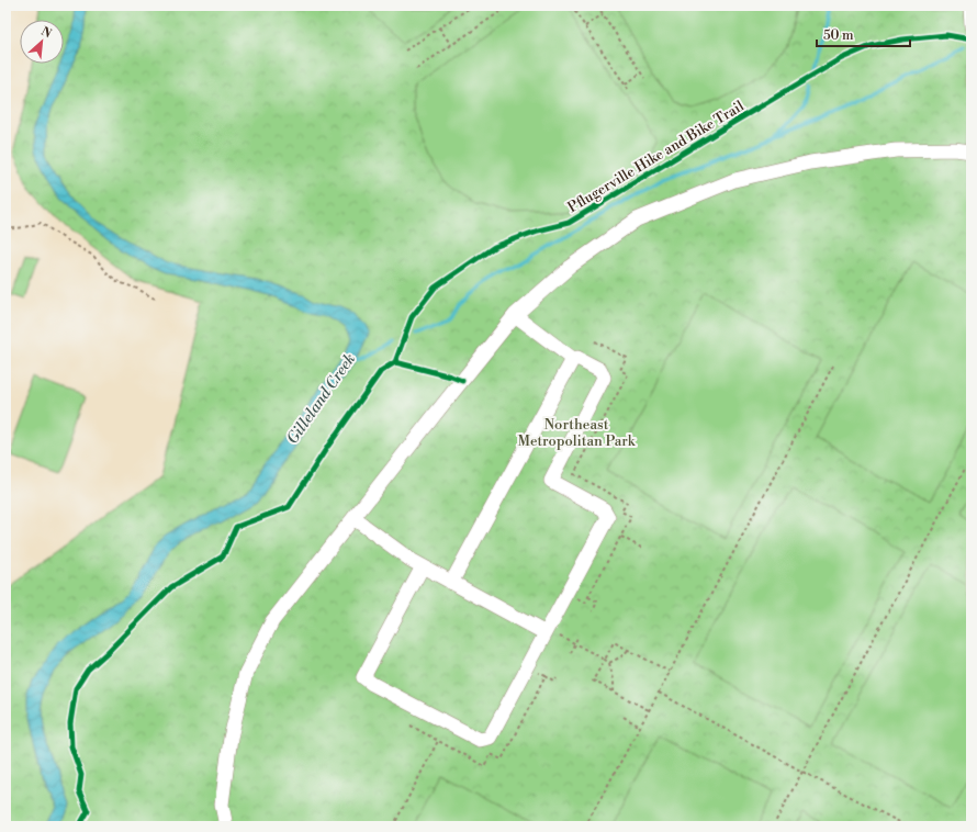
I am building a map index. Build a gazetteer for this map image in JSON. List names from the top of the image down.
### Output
{
  "streets": {
    "cycle path": ["Pflugerville Hike and Bike Trail"]
  },
  "water": ["Gilleland Creek"],
  "parks": ["Northeast Metropolitan Park"],
  "scale_bar": "50 m",
  "north": "top right"
}
